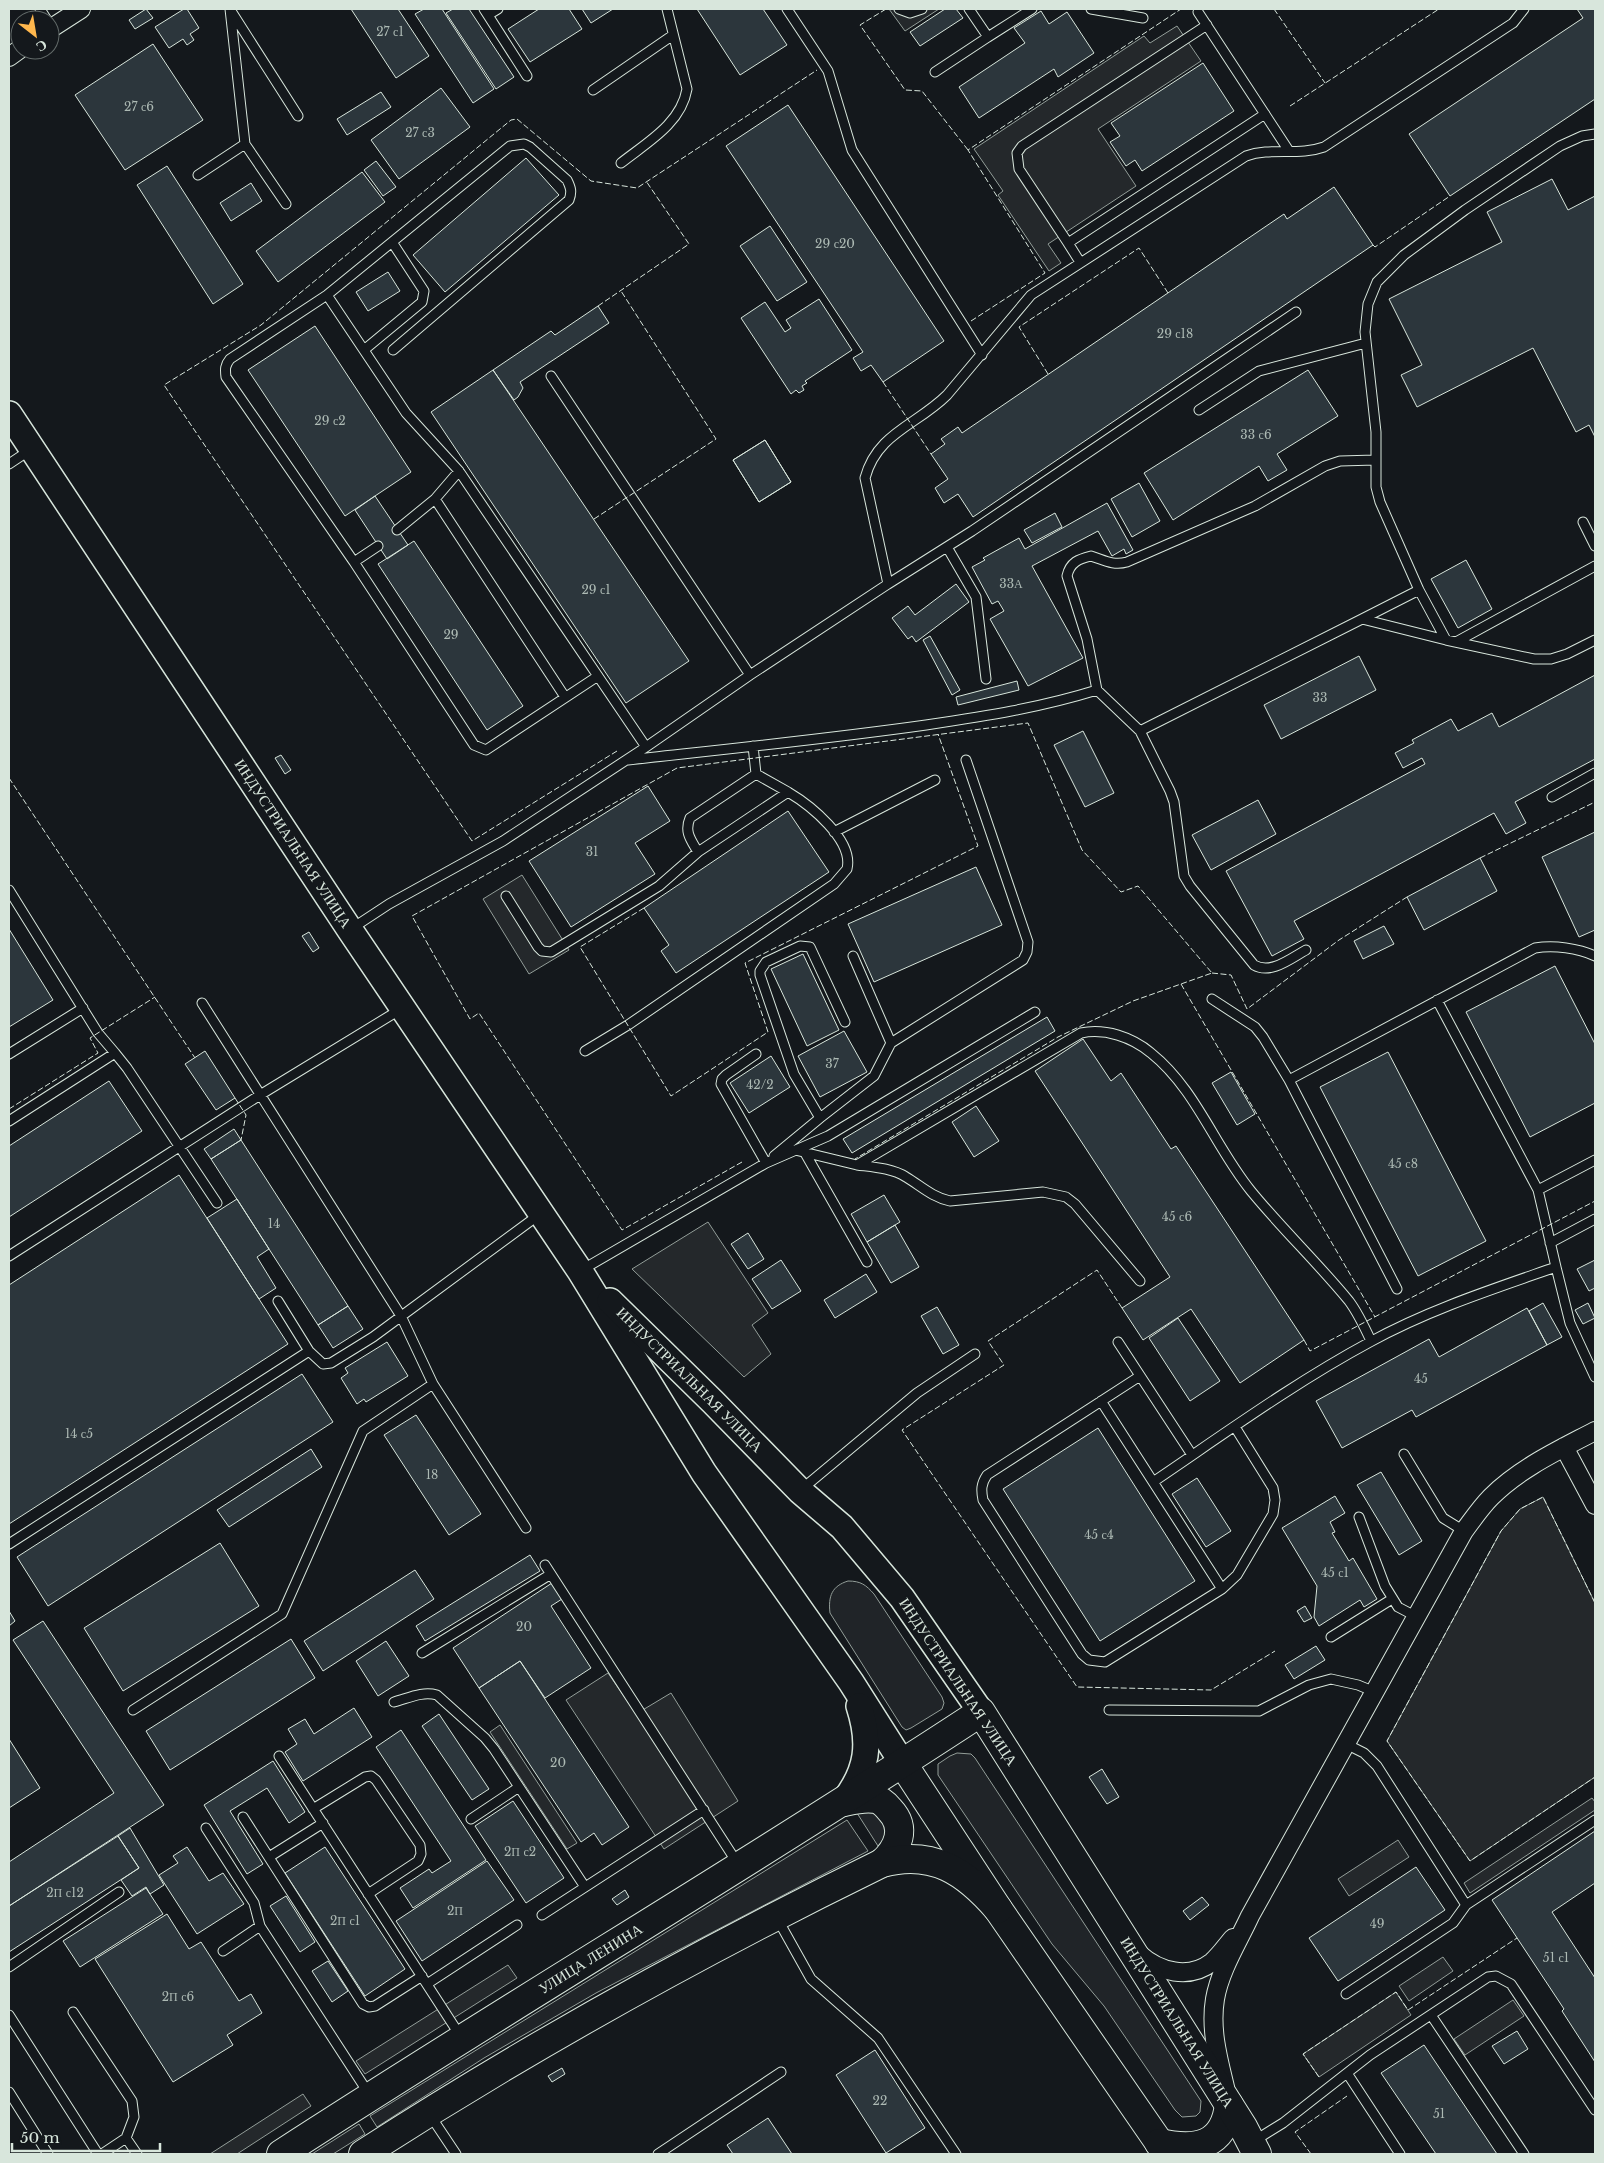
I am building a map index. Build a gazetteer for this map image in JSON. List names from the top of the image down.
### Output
{
  "streets": {
    "main road": ["ИНДУСТРИАЛЬНАЯ УЛИЦА", "УЛИЦА ЛЕНИНА"]
  },
  "crossings": [
    ["ИНДУСТРИАЛЬНАЯ УЛИЦА", "УЛИЦА ЛЕНИНА"]
  ],
  "house_numbers": [
    "27 с1",
    "27 с6",
    "27 с3",
    "29 с20",
    "29 с18",
    "29 с2",
    "33 с6",
    "33А",
    "29 с1",
    "29",
    "33",
    "31",
    "37",
    "42/2",
    "45 с8",
    "45 с6",
    "14",
    "45",
    "14 с5",
    "18",
    "45 с4",
    "45 с1",
    "20",
    "20",
    "2П с2",
    "2П с12",
    "2П",
    "2П с1",
    "49",
    "51 с1",
    "2П с6",
    "22",
    "51"
  ],
  "scale_bar": "50 m",
  "north": "bottom right"
}
